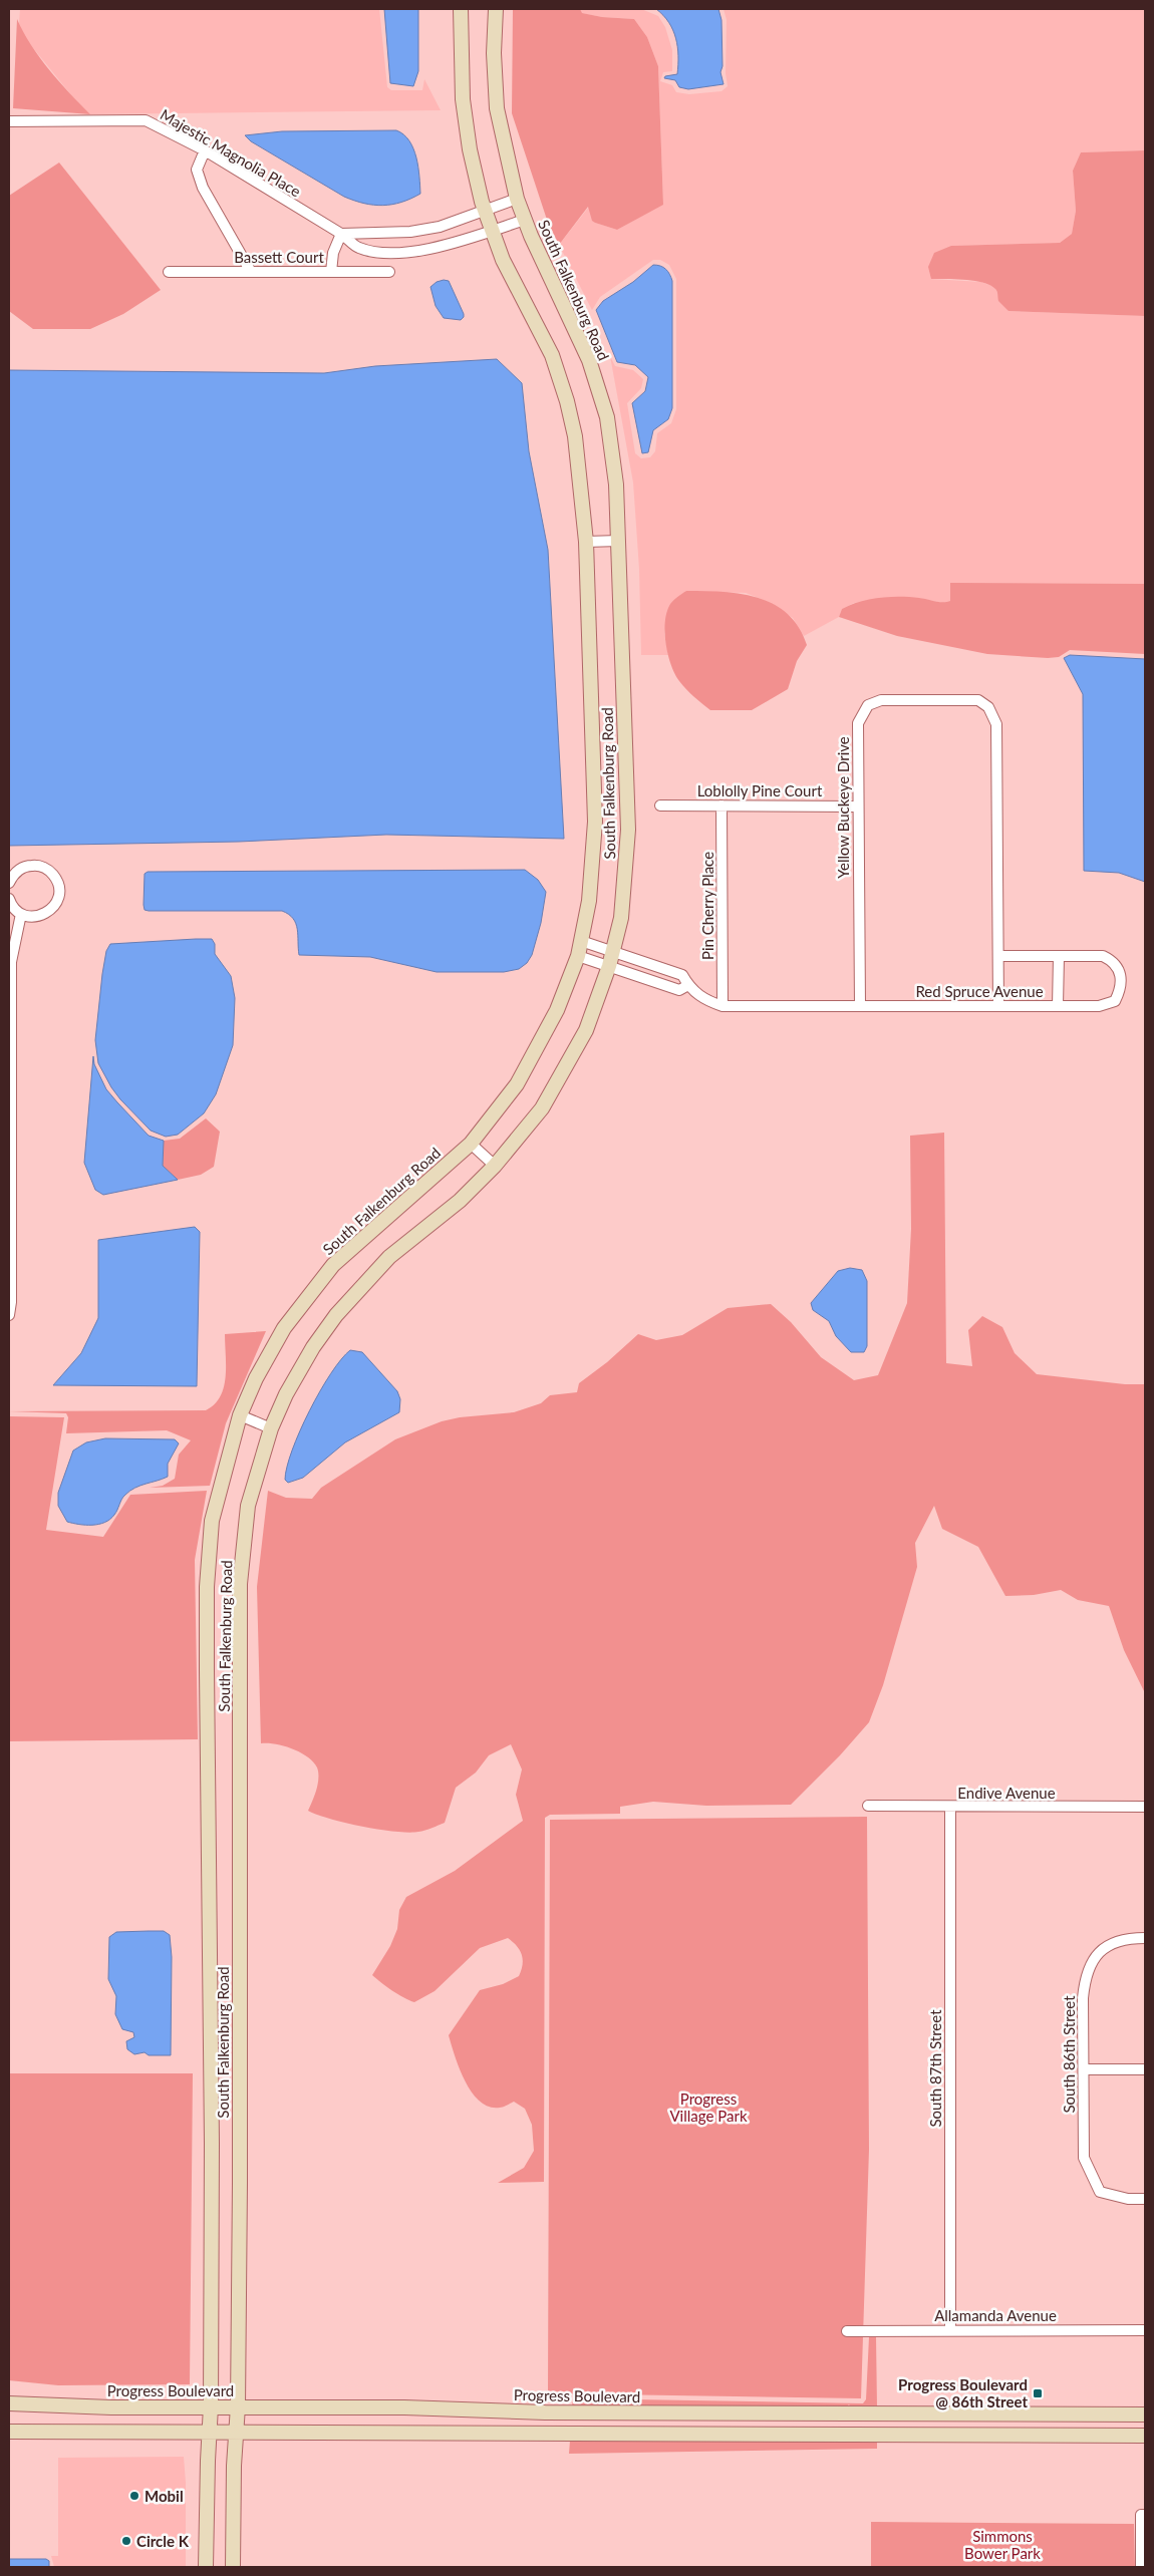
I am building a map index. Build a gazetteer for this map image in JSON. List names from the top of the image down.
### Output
{
  "streets": {
    "street": [
      "Majestic Magnolia Place",
      "Bassett Court",
      "South Falkenburg Road",
      "Loblolly Pine Court",
      "Yellow Buckeye Drive",
      "Pin Cherry Place",
      "Red Spruce Avenue",
      "Endive Avenue",
      "South 86th Street",
      "South 87th Street",
      "Allamanda Avenue",
      "Progress Boulevard"
    ]
  },
  "crossings": [
    ["Majestic Magnolia Place", "South Falkenburg Road"],
    ["South Falkenburg Road", "Red Spruce Avenue"],
    ["South Falkenburg Road", "Progress Boulevard"],
    ["Loblolly Pine Court", "Yellow Buckeye Drive"],
    ["Loblolly Pine Court", "Pin Cherry Place"],
    ["Yellow Buckeye Drive", "Red Spruce Avenue"],
    ["Pin Cherry Place", "Red Spruce Avenue"],
    ["Endive Avenue", "South 87th Street"],
    ["South 87th Street", "Allamanda Avenue"]
  ],
  "parks": ["Progress Village Park", "Simmons Bower Park"],
  "places": {
    "transit": ["Progress Boulevard @ 86th Street"],
    "other": ["Mobil", "Circle K"]
  }
}
